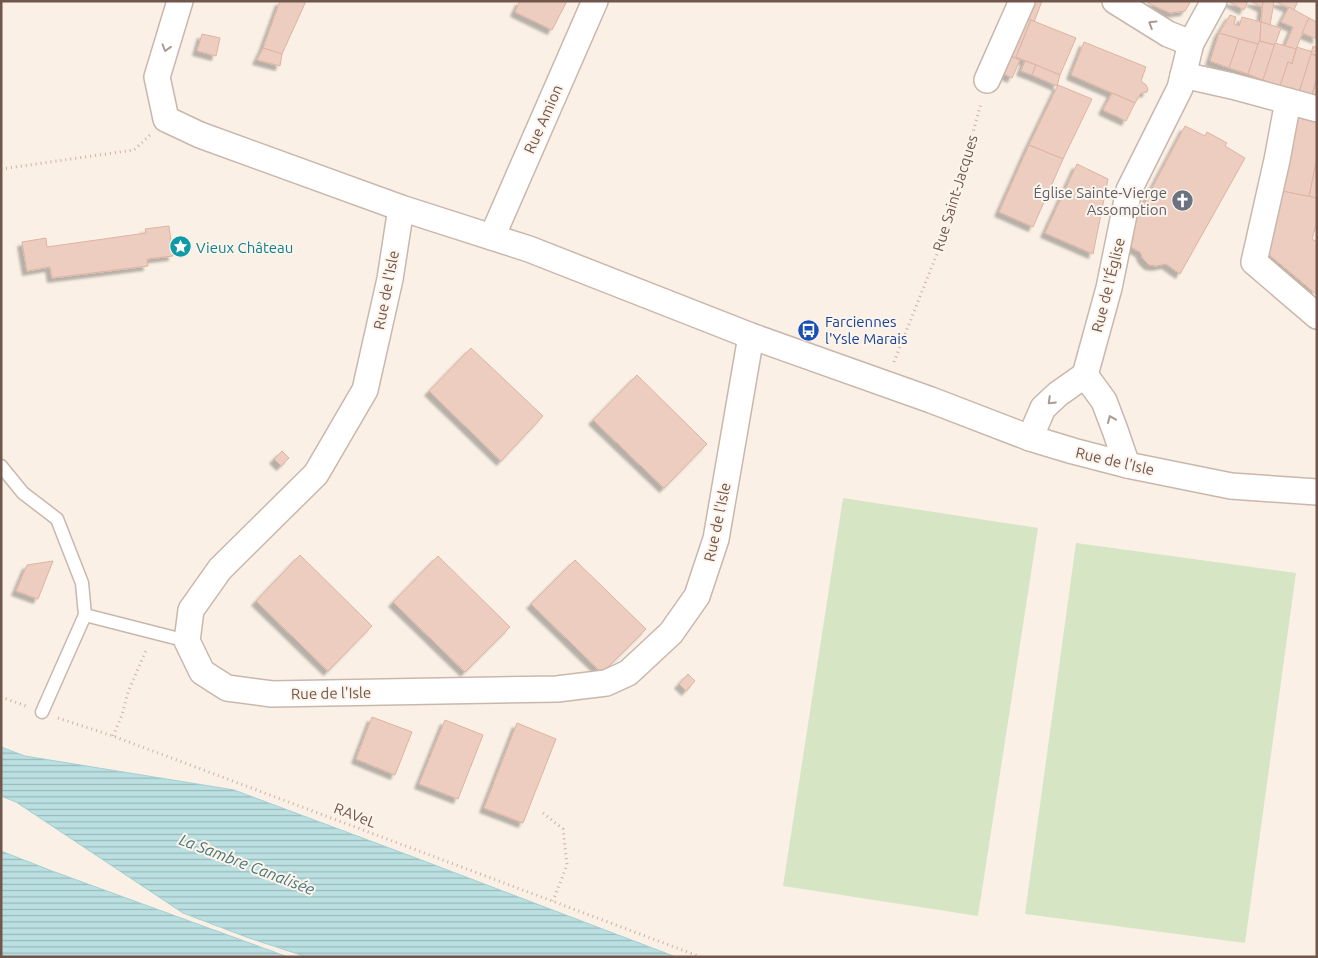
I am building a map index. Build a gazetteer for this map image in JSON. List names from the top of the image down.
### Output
{
  "streets": {
    "street": ["Rue Amion", "Rue de l'Église", "Rue de l'Isle"],
    "path": ["Rue Saint-Jacques", "RAVeL"]
  },
  "crossings": [
    ["Rue Amion", "Rue de l'Isle"],
    ["Rue Saint-Jacques", "Rue de l'Isle"]
  ],
  "water": ["La Sambre Canalisée"],
  "places": {
    "church": ["Église Sainte-Vierge Assomption"],
    "place": ["Vieux Château"],
    "bus stop": ["Farciennes l'Ysle Marais"]
  }
}
